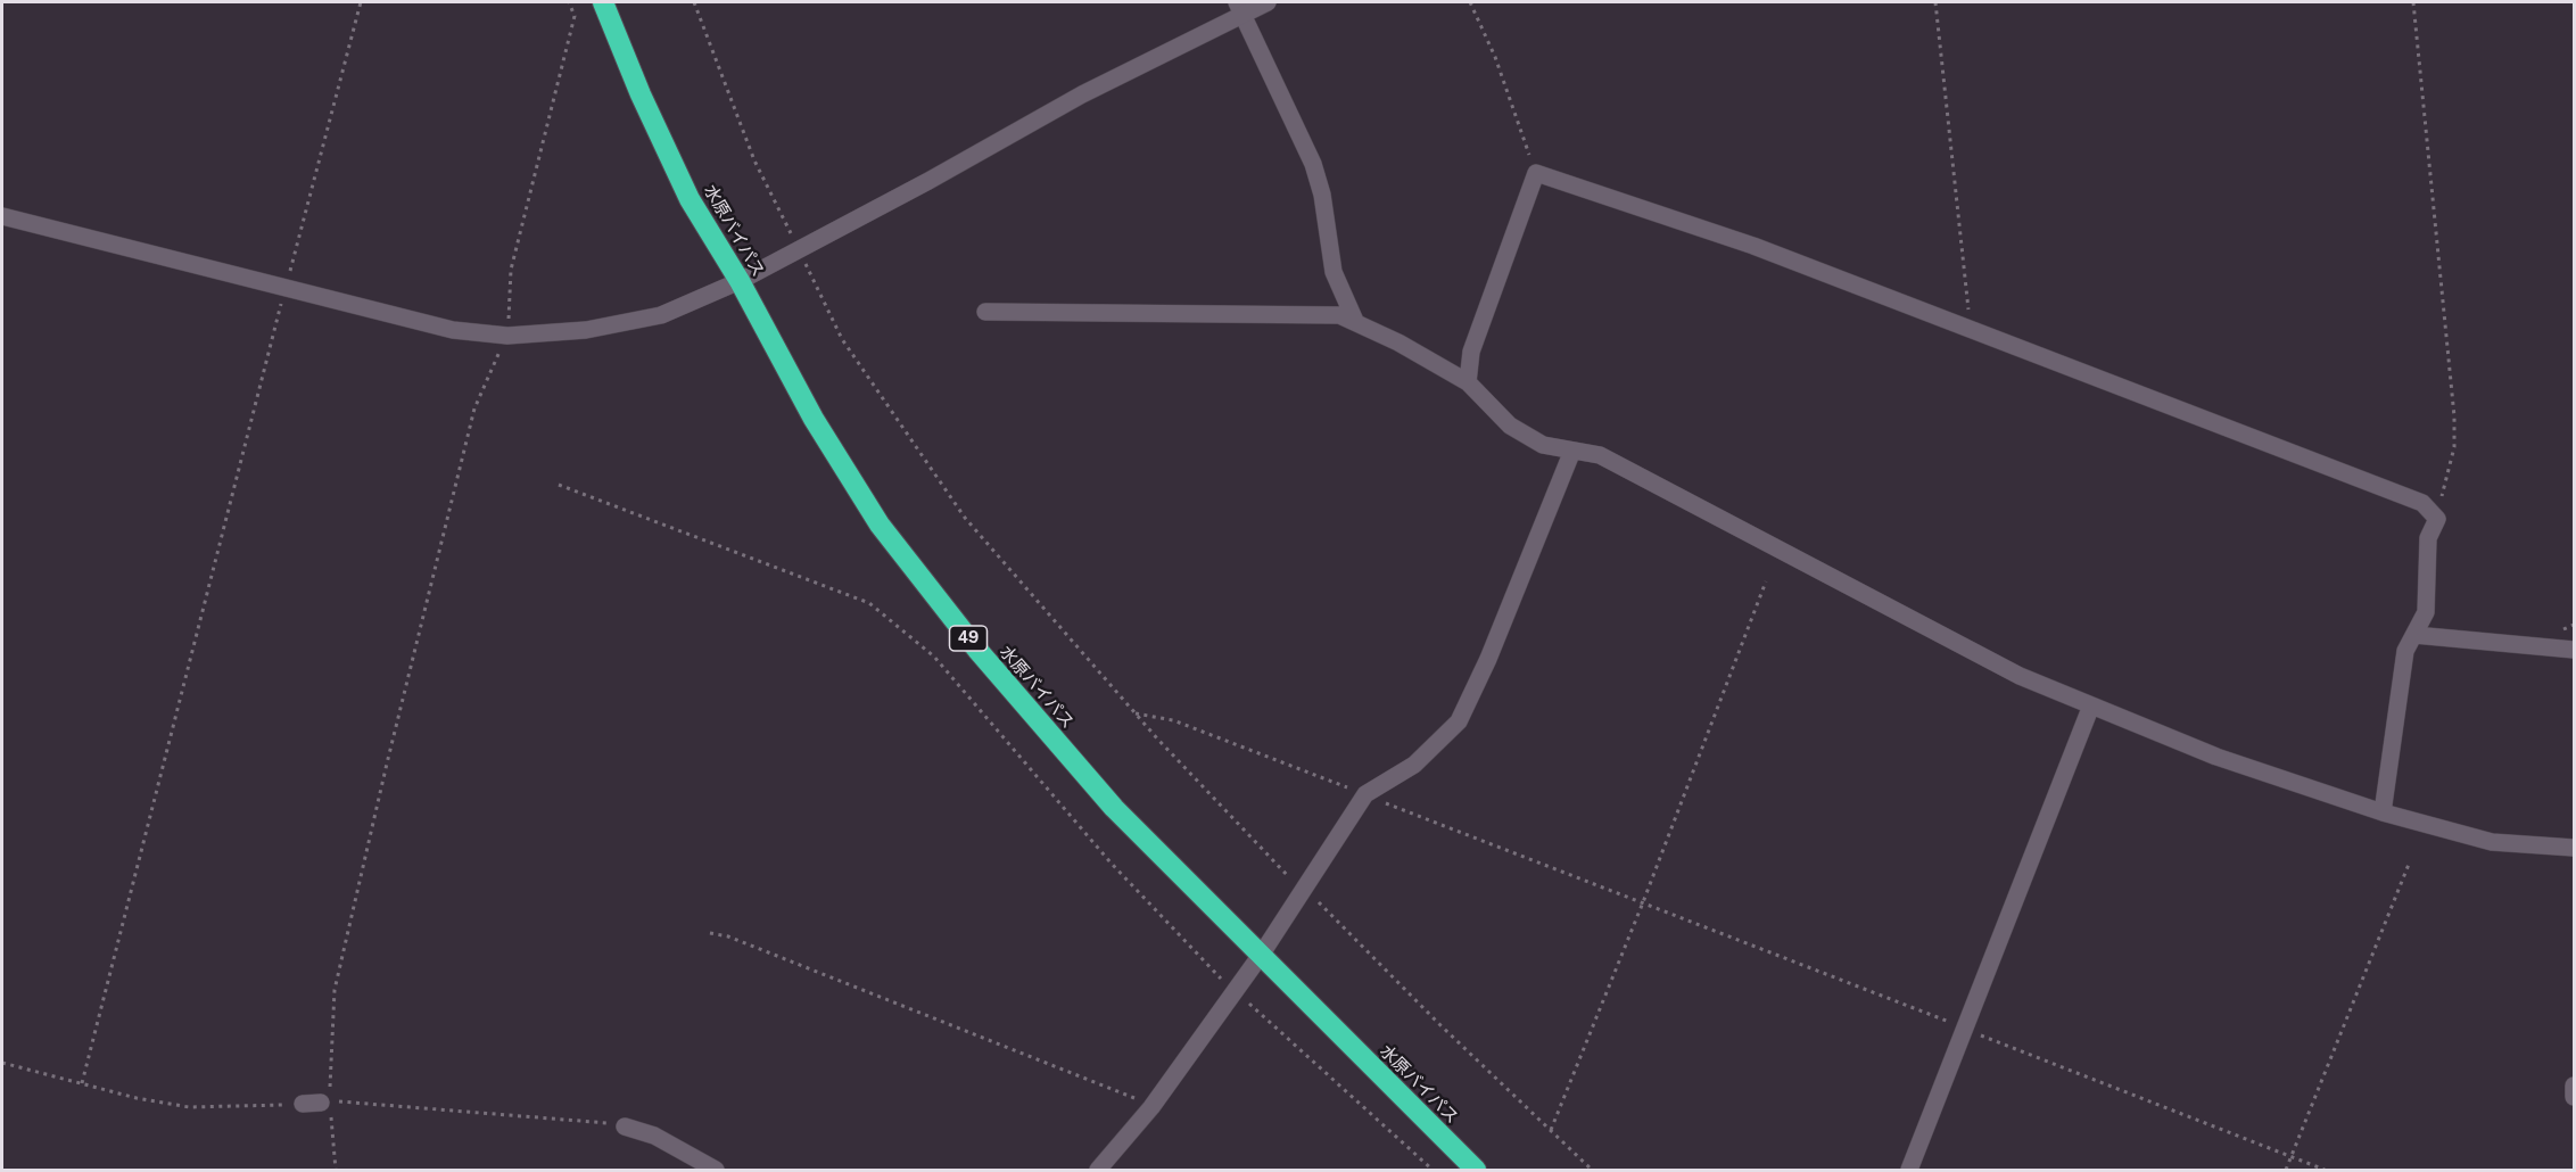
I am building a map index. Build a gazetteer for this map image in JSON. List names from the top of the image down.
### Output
{
  "streets": {
    "highway": ["水原バイパス", "49"]
  }
}
